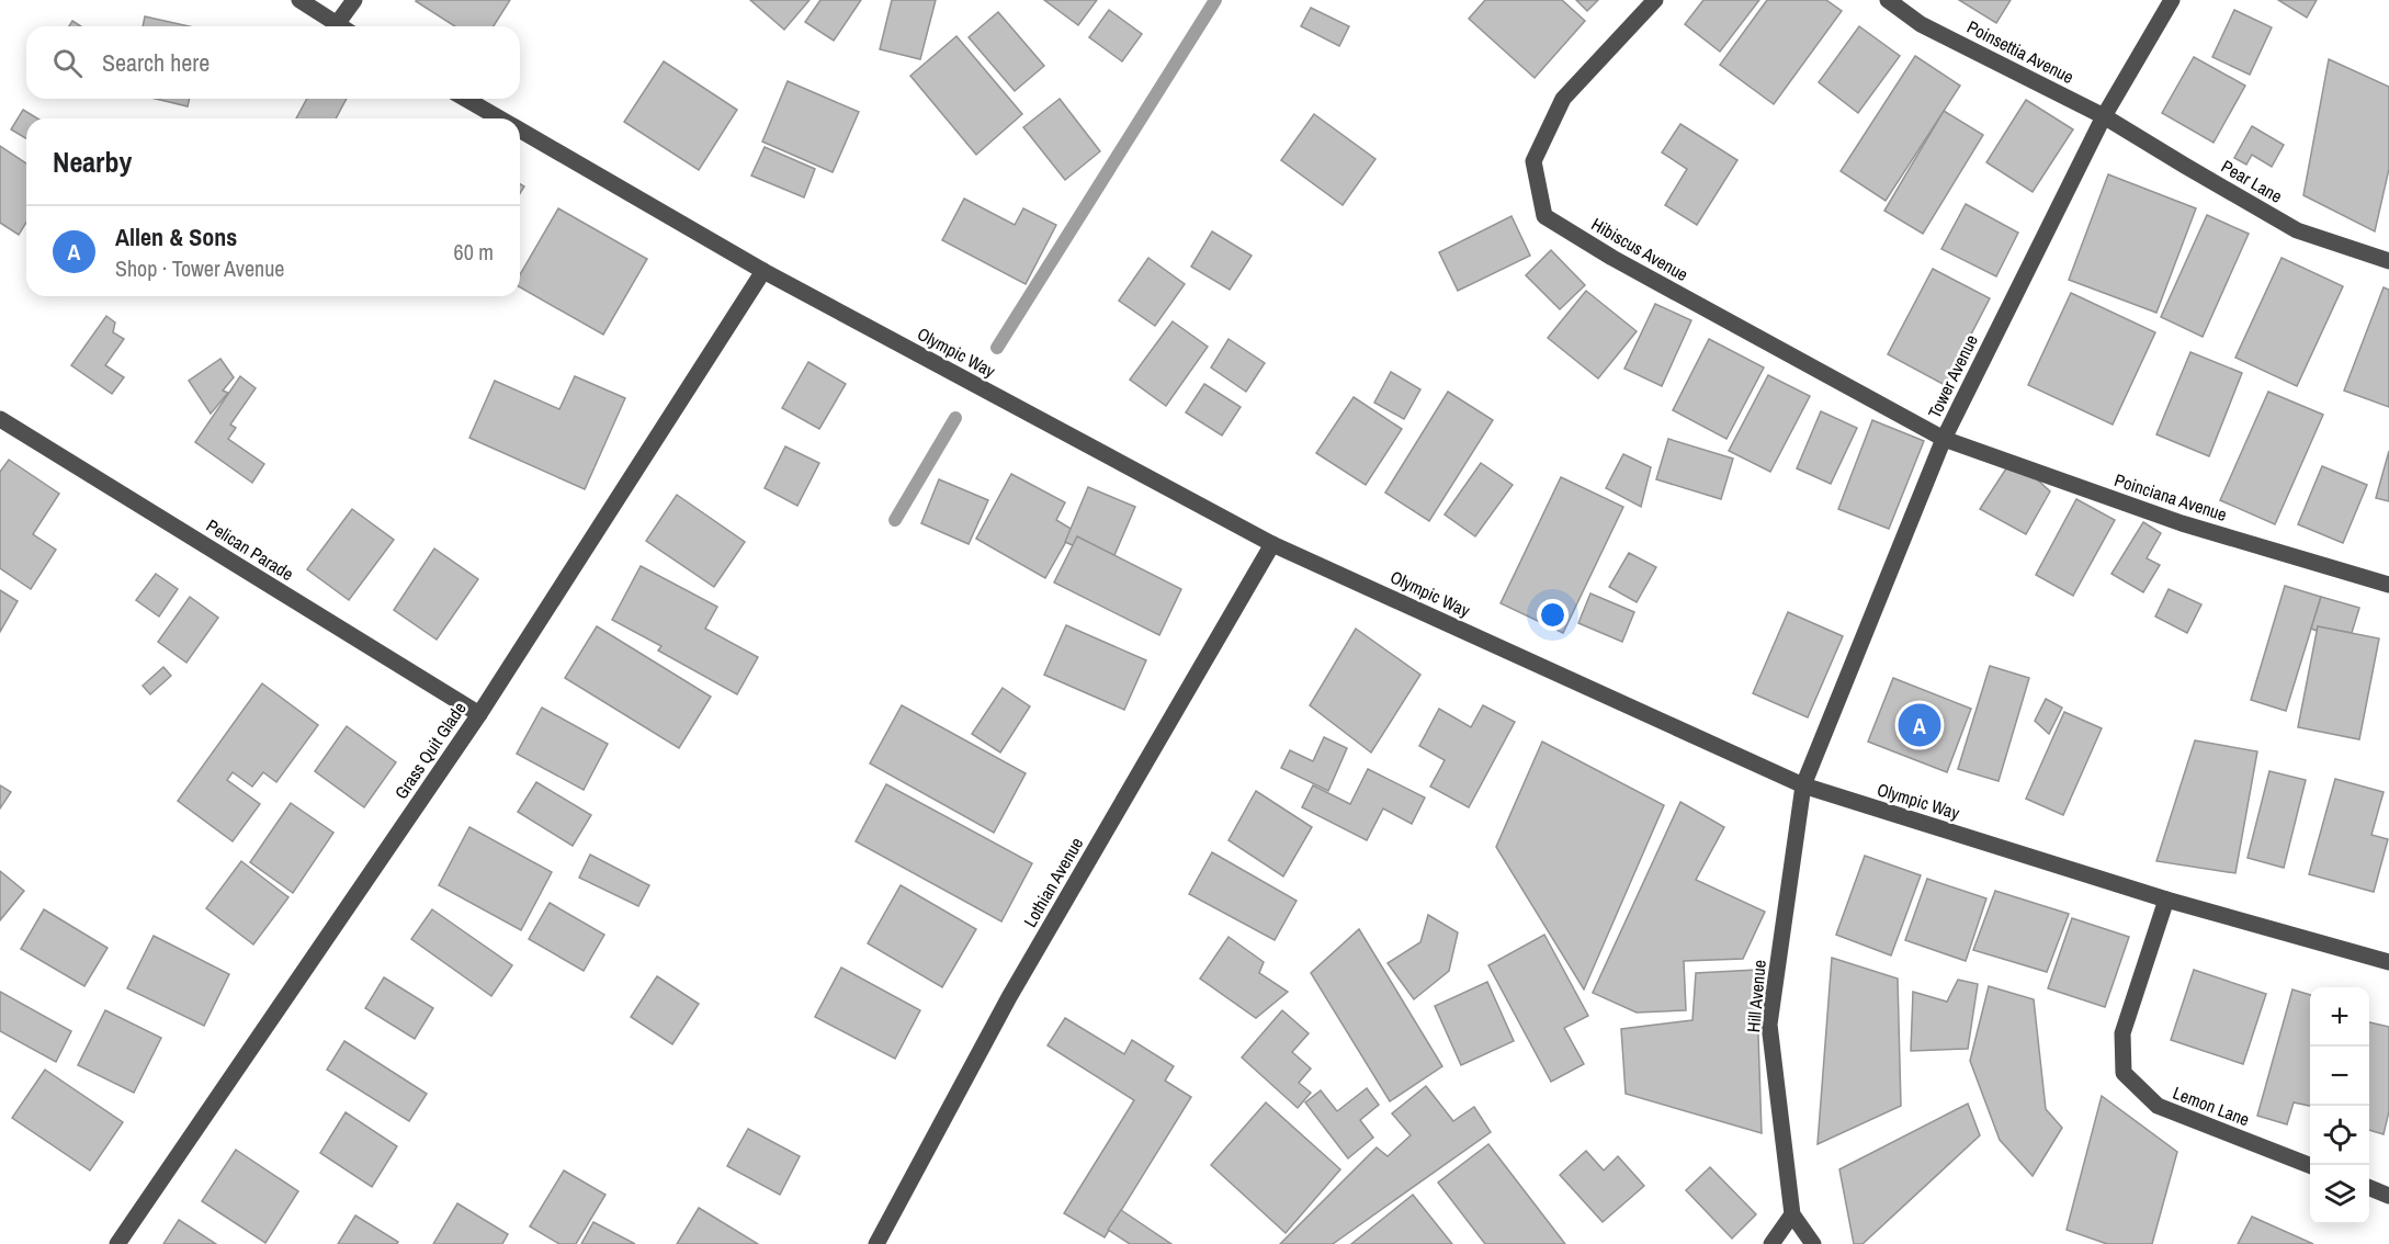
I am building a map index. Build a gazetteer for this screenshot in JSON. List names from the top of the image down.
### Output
{
  "streets": {
    "street": [
      "Poinsettia Avenue",
      "Pear Lane",
      "Hibiscus Avenue",
      "Olympic Way",
      "Tower Avenue",
      "Poinciana Avenue",
      "Pelican Parade",
      "Grass Quit Glade",
      "Lothian Avenue",
      "Hill Avenue",
      "Lemon Lane"
    ]
  },
  "crossings": [
    ["Poinsettia Avenue", "Pear Lane"],
    ["Poinsettia Avenue", "Tower Avenue"],
    ["Pear Lane", "Tower Avenue"],
    ["Hibiscus Avenue", "Tower Avenue"],
    ["Hibiscus Avenue", "Poinciana Avenue"],
    ["Olympic Way", "Tower Avenue"],
    ["Olympic Way", "Grass Quit Glade"],
    ["Olympic Way", "Lothian Avenue"],
    ["Olympic Way", "Hill Avenue"],
    ["Olympic Way", "Lemon Lane"],
    ["Tower Avenue", "Poinciana Avenue"],
    ["Tower Avenue", "Hill Avenue"],
    ["Pelican Parade", "Grass Quit Glade"]
  ],
  "page": {
    "search": "Search here",
    "heading": "Nearby",
    "list": [
      {
        "mark": "A",
        "name": "Allen & Sons",
        "note": "Shop · Tower Avenue",
        "value": "60 m"
      }
    ],
    "pins": "A",
    "map_buttons": ["+", "−"]
  }
}
